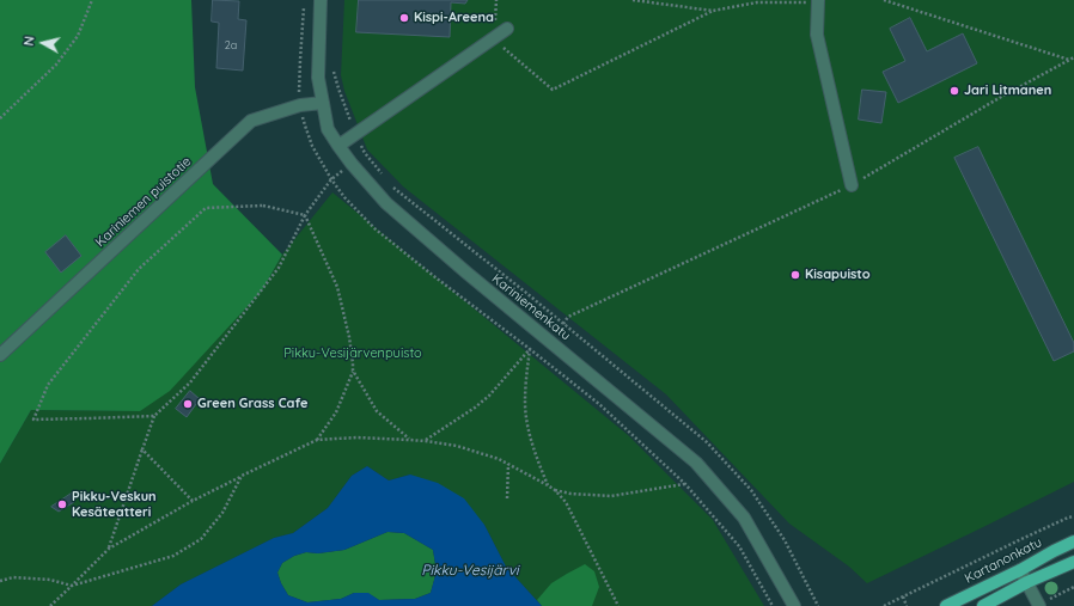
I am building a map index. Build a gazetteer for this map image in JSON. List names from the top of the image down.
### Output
{
  "streets": {
    "main road": ["Kartanonkatu"],
    "street": ["Kariniemen puistotie", "Kariniemenkatu"]
  },
  "crossings": [
    ["Kariniemen puistotie", "Kariniemenkatu"]
  ],
  "water": ["Pikku-Vesijärvi"],
  "parks": ["Pikku-Vesijärvenpuisto"],
  "places": [
    "Kispi-Areena",
    "Jari Litmanen",
    "Kisapuisto",
    "Green Grass Cafe",
    "Pikku-Veskun Kesäteatteri"
  ],
  "house_numbers": ["2a"],
  "north": "left"
}
